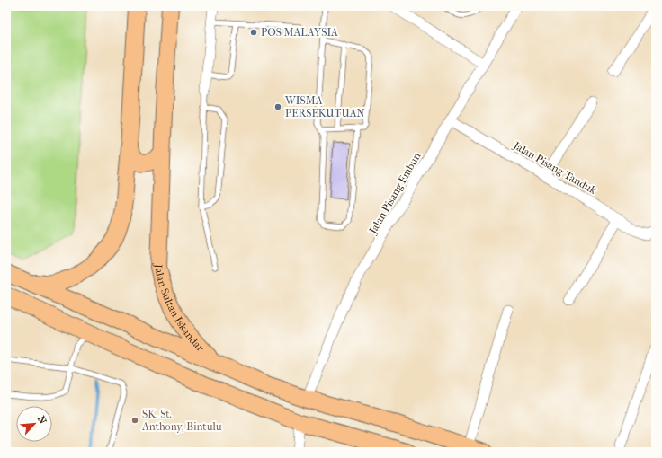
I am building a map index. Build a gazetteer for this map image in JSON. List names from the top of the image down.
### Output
{
  "streets": {
    "main road": ["Jalan Sultan Iskandar"],
    "street": ["Jalan Pisang Tanduk", "Jalan Pisang Embun"]
  },
  "crossings": [
    ["Jalan Pisang Tanduk", "Jalan Pisang Embun"],
    ["Jalan Pisang Embun", "Jalan Sultan Iskandar"]
  ],
  "places": ["POS MALAYSIA", "WISMA PERSEKUTUAN", "SK. St. Anthony, Bintulu"],
  "north": "top right"
}
